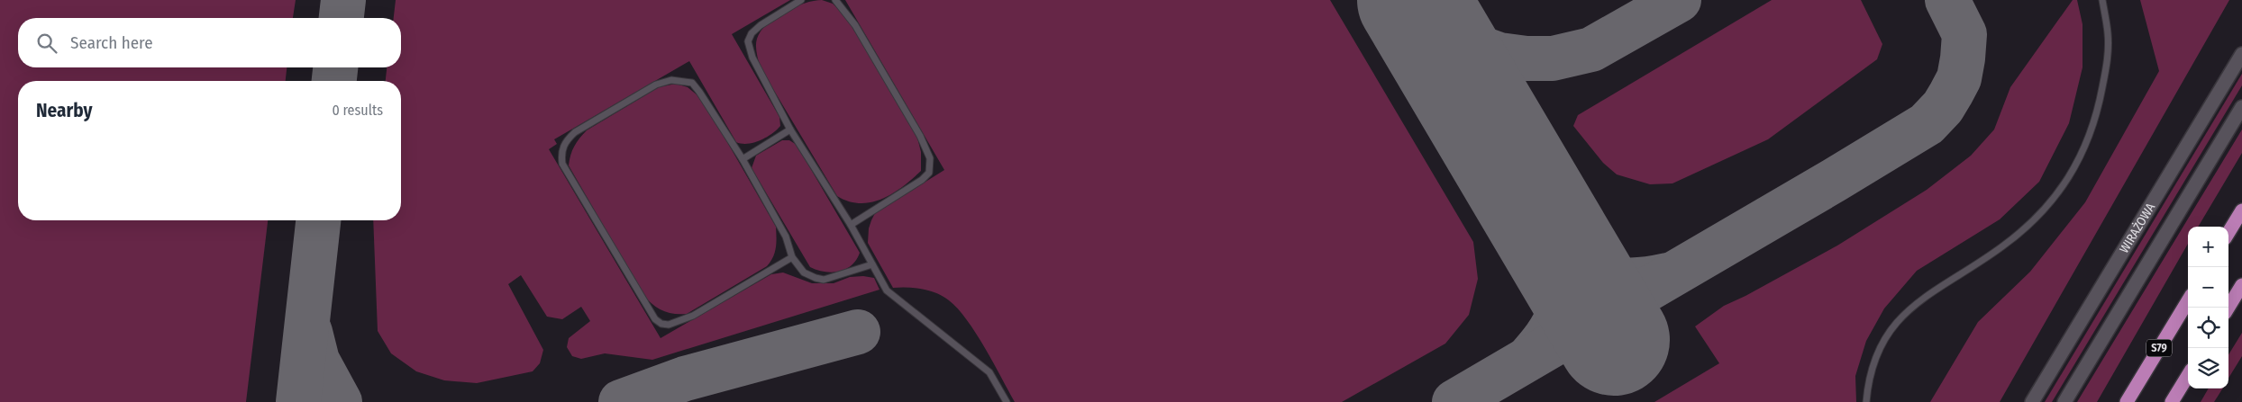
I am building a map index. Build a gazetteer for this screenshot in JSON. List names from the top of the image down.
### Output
{
  "streets": {
    "highway": ["S79"],
    "main road": ["WIRAŻOWA"]
  },
  "page": {
    "search": "Search here",
    "heading": ["Nearby", "0 results"],
    "map_buttons": ["+", "−"]
  }
}
